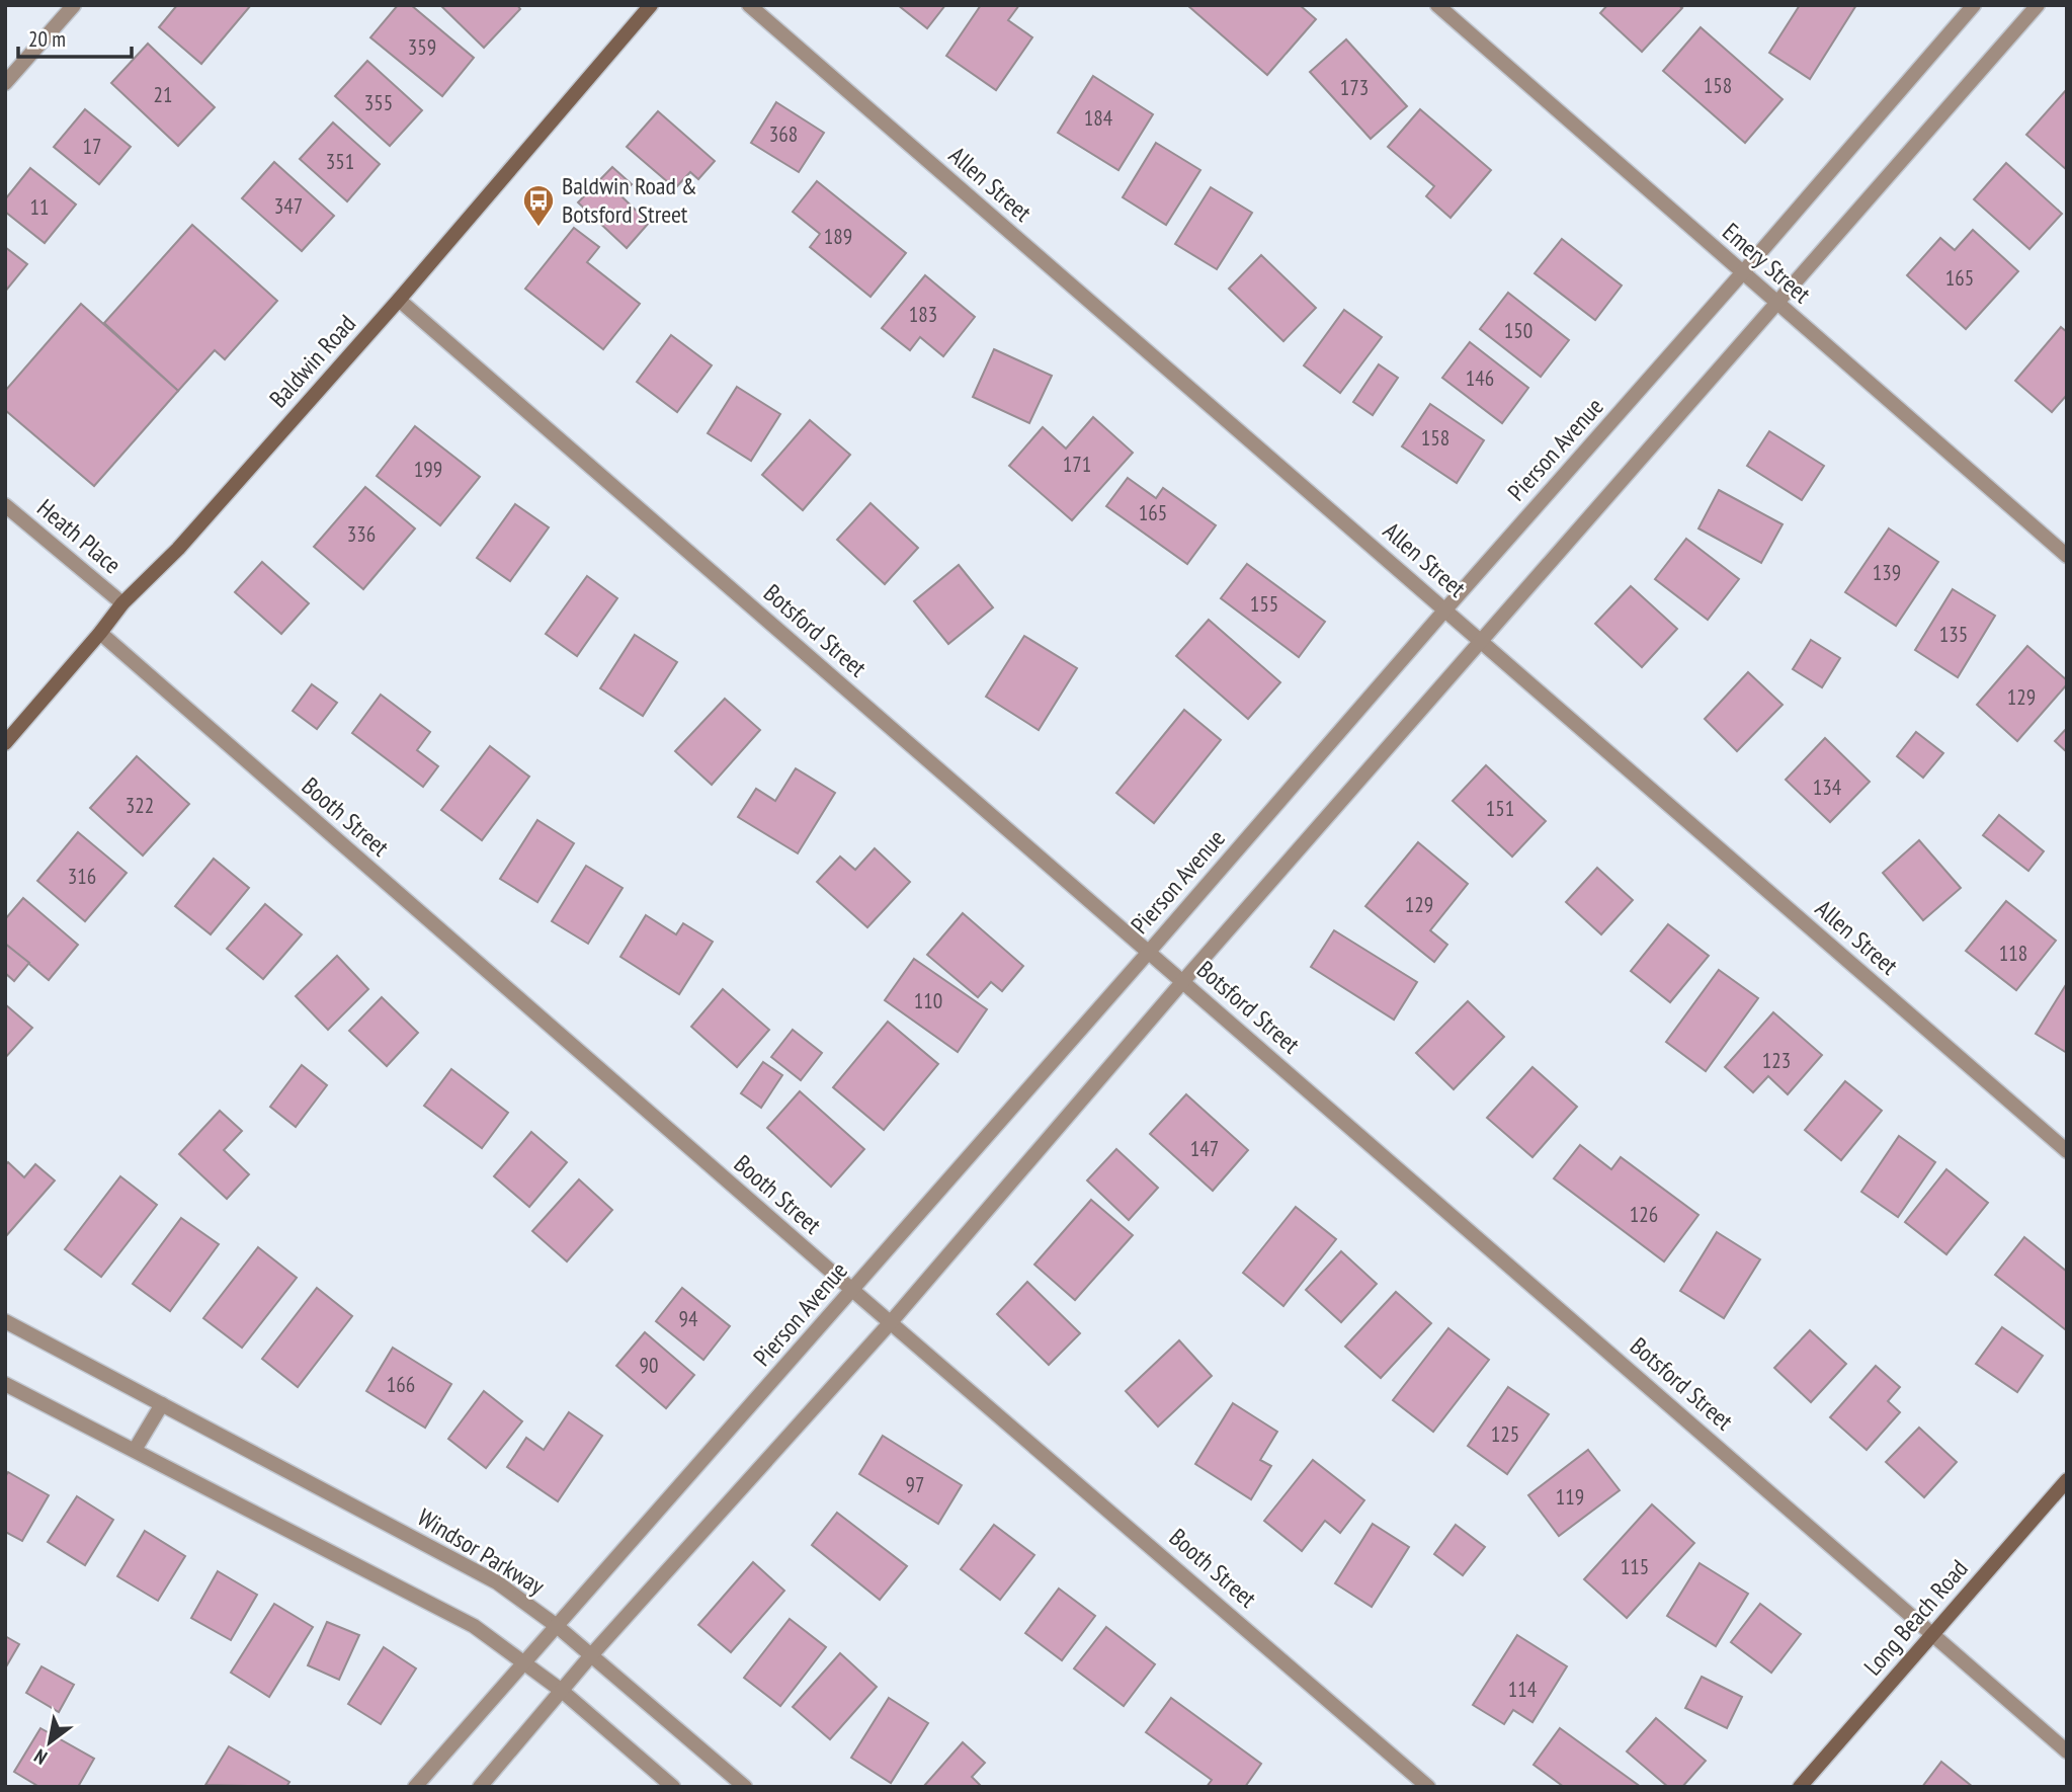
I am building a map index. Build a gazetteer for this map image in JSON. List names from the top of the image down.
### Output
{
  "streets": {
    "main road": ["Baldwin Road", "Long Beach Road"],
    "street": [
      "Allen Street",
      "Emery Street",
      "Pierson Avenue",
      "Heath Place",
      "Botsford Street",
      "Booth Street",
      "Windsor Parkway"
    ]
  },
  "crossings": [
    ["Allen Street", "Pierson Avenue"],
    ["Emery Street", "Pierson Avenue"],
    ["Baldwin Road", "Heath Place"],
    ["Baldwin Road", "Botsford Street"],
    ["Baldwin Road", "Booth Street"],
    ["Pierson Avenue", "Botsford Street"],
    ["Pierson Avenue", "Booth Street"],
    ["Pierson Avenue", "Windsor Parkway"],
    ["Botsford Street", "Long Beach Road"]
  ],
  "places": {
    "bus stop": ["Baldwin Road & Botsford Street"]
  },
  "house_numbers": [
    "359",
    "158",
    "173",
    "21",
    "355",
    "184",
    "368",
    "17",
    "351",
    "347",
    "11",
    "189",
    "165",
    "183",
    "150",
    "146",
    "158",
    "171",
    "199",
    "165",
    "336",
    "139",
    "155",
    "135",
    "129",
    "134",
    "322",
    "151",
    "316",
    "129",
    "118",
    "110",
    "123",
    "147",
    "126",
    "94",
    "90",
    "166",
    "125",
    "97",
    "119",
    "115",
    "114"
  ],
  "scale_bar": "20 m",
  "north": "bottom left"
}
